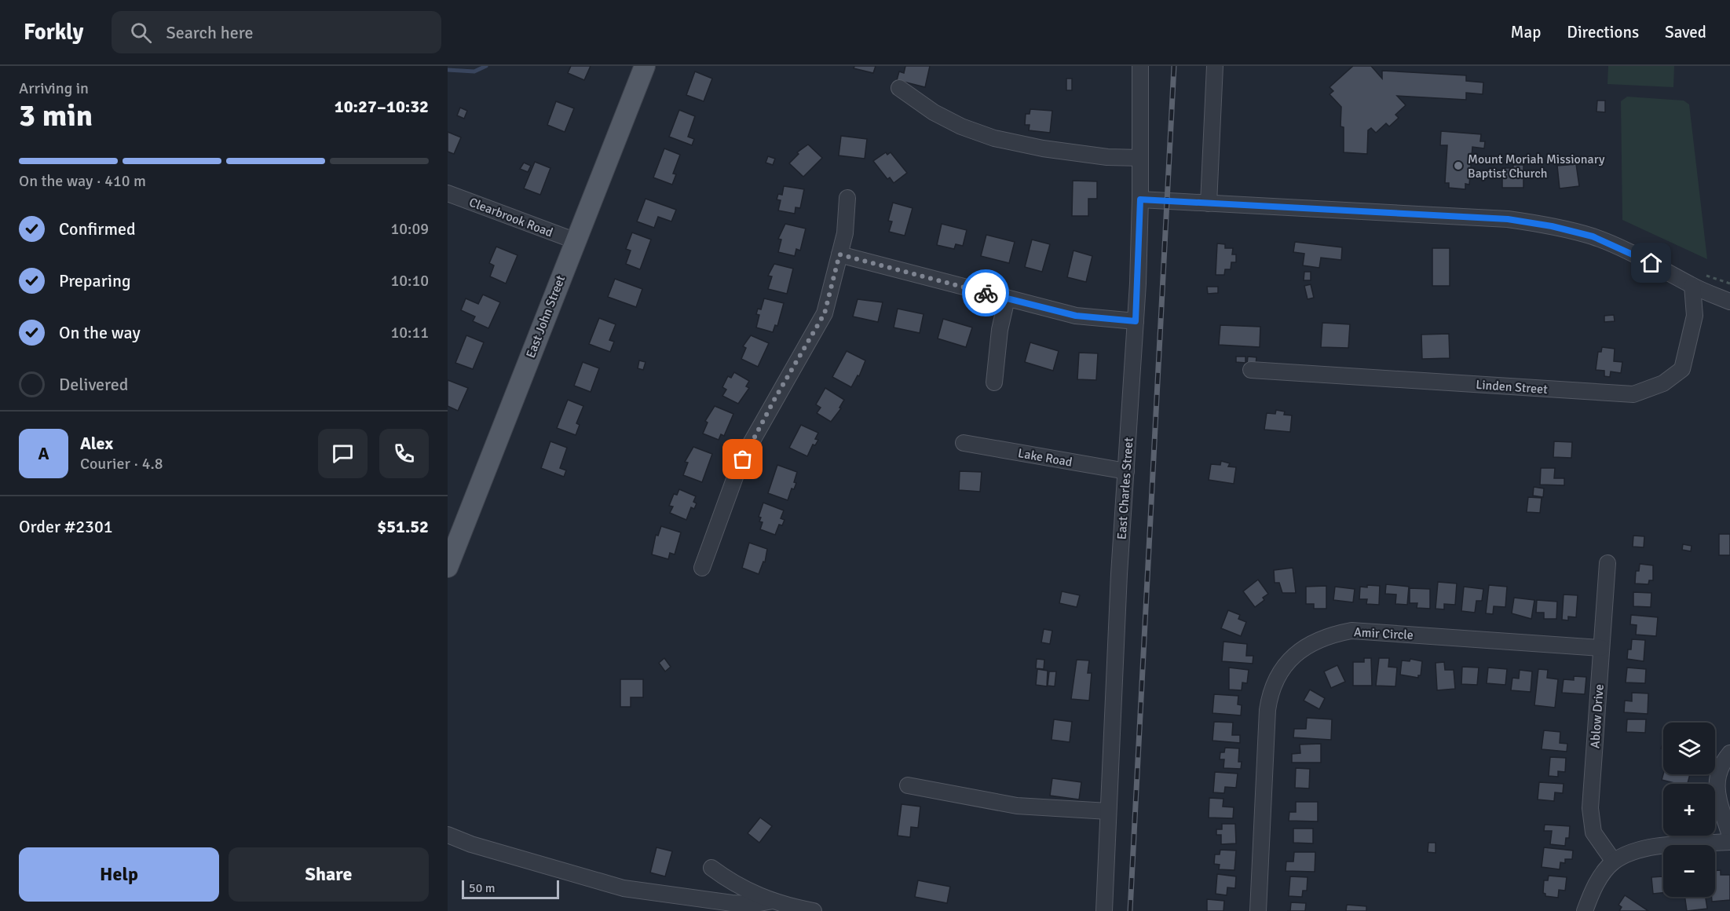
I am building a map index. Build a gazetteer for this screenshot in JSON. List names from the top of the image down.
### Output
{
  "streets": {
    "main road": ["East John Street"],
    "street": [
      "Clearbrook Road",
      "Linden Street",
      "Lake Road",
      "East Charles Street",
      "Amir Circle",
      "Ablow Drive"
    ]
  },
  "crossings": [
    ["Clearbrook Road", "East John Street"],
    ["Lake Road", "East Charles Street"],
    ["Amir Circle", "Ablow Drive"]
  ],
  "places": ["Mount Moriah Missionary Baptist Church"],
  "scale_bar": "50 m",
  "page": {
    "header": "Forkly",
    "search": "Search here",
    "nav": ["Map", "Directions", "Saved"],
    "heading": ["3 min", "Arriving in", "10:27–10:32"],
    "panel": [
      "Alex",
      "Courier · 4.8",
      "Order #2301",
      "$51.52"
    ],
    "bar": "On the way · 410 m",
    "list": [
      ["Confirmed", "10:09"],
      ["Preparing", "10:10"],
      ["On the way", "10:11"],
      "Delivered"
    ],
    "round": "A",
    "map_buttons": ["+", "−"],
    "buttons": ["Help", "Share"],
    "scale": "50 m"
  }
}
